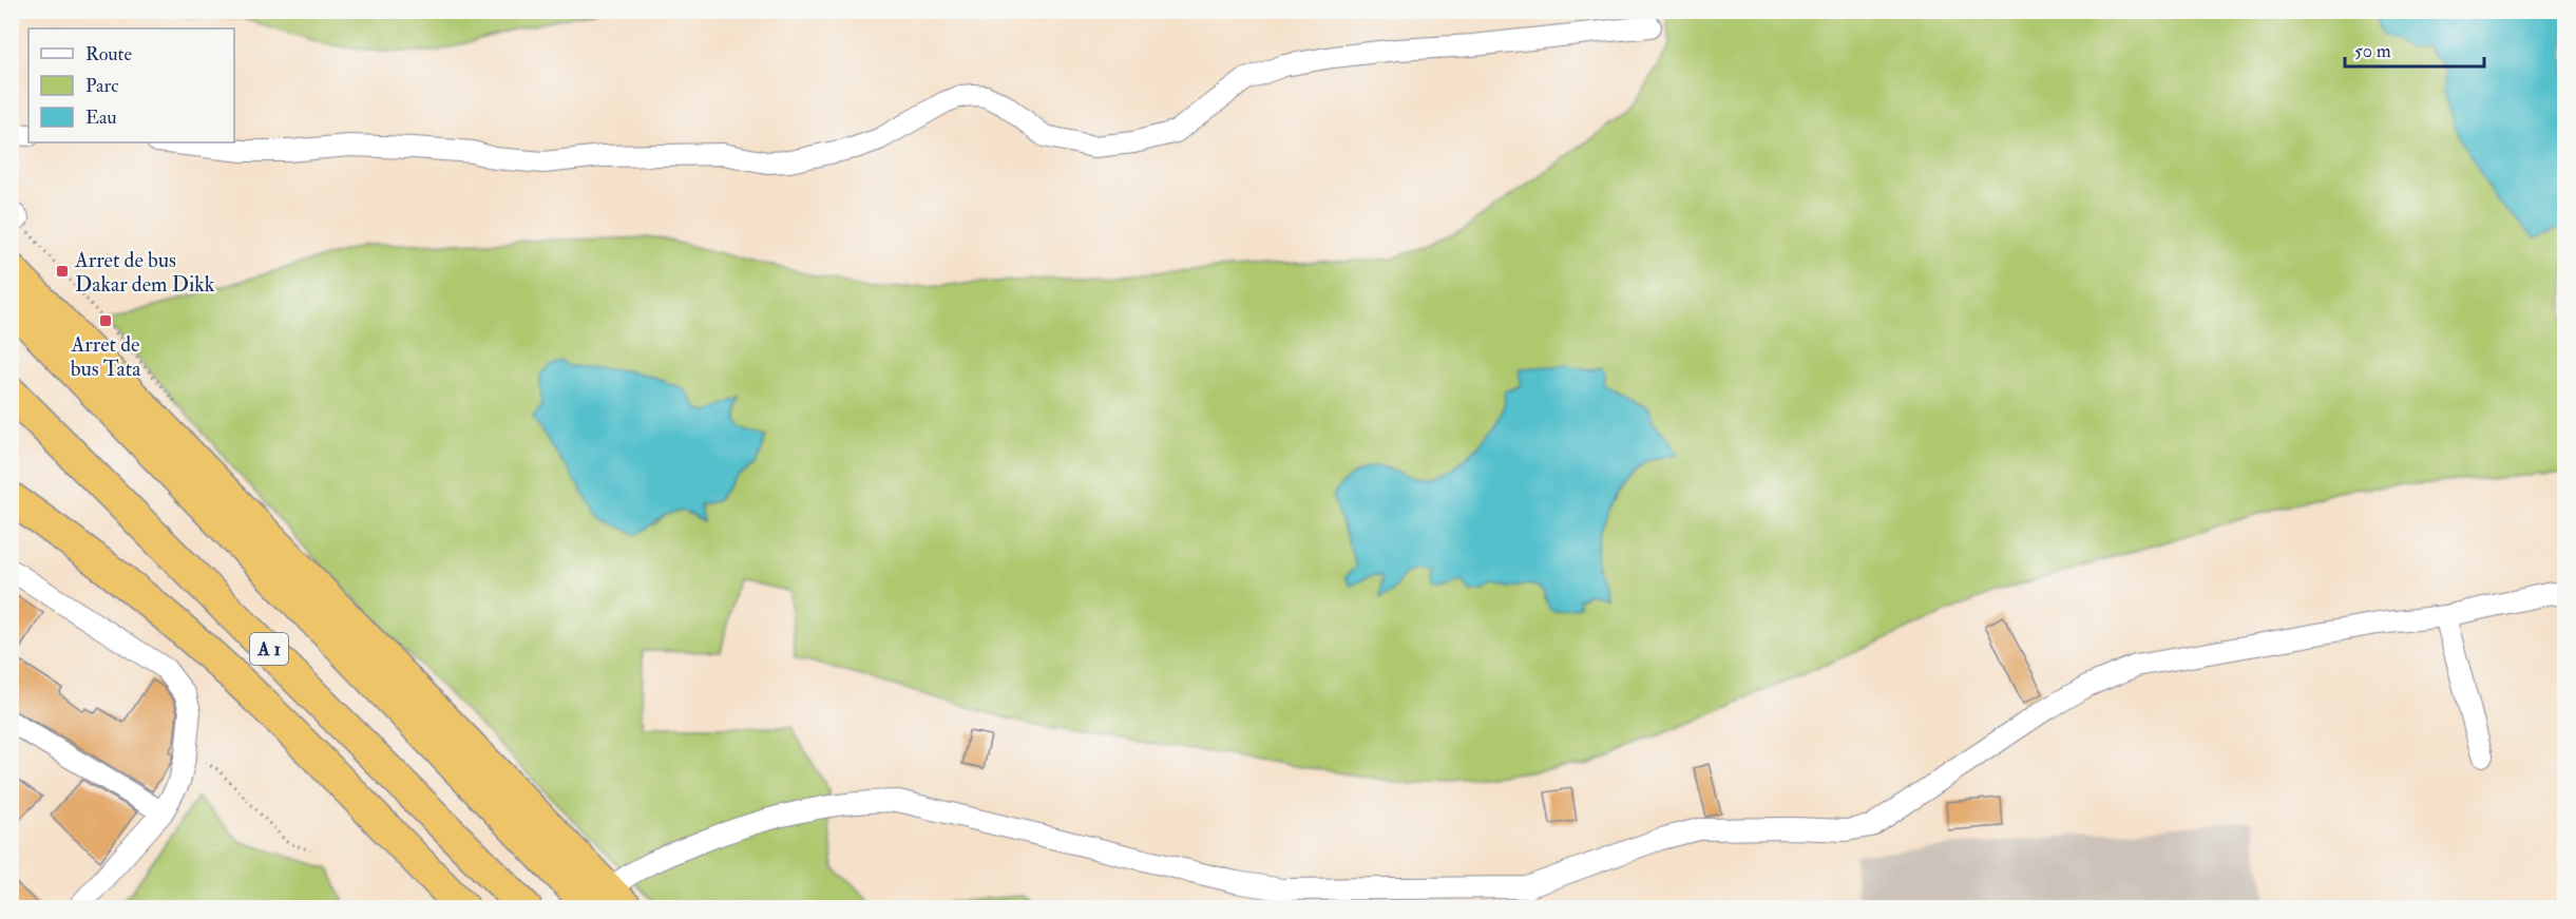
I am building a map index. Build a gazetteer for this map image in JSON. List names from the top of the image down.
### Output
{
  "streets": {
    "highway": ["A 1"]
  },
  "places": {
    "transit": ["Arret de bus Dakar dem Dikk", "Arret de bus Tata"]
  },
  "legend": ["Route", "Parc", "Eau"],
  "scale_bar": "50 m"
}
